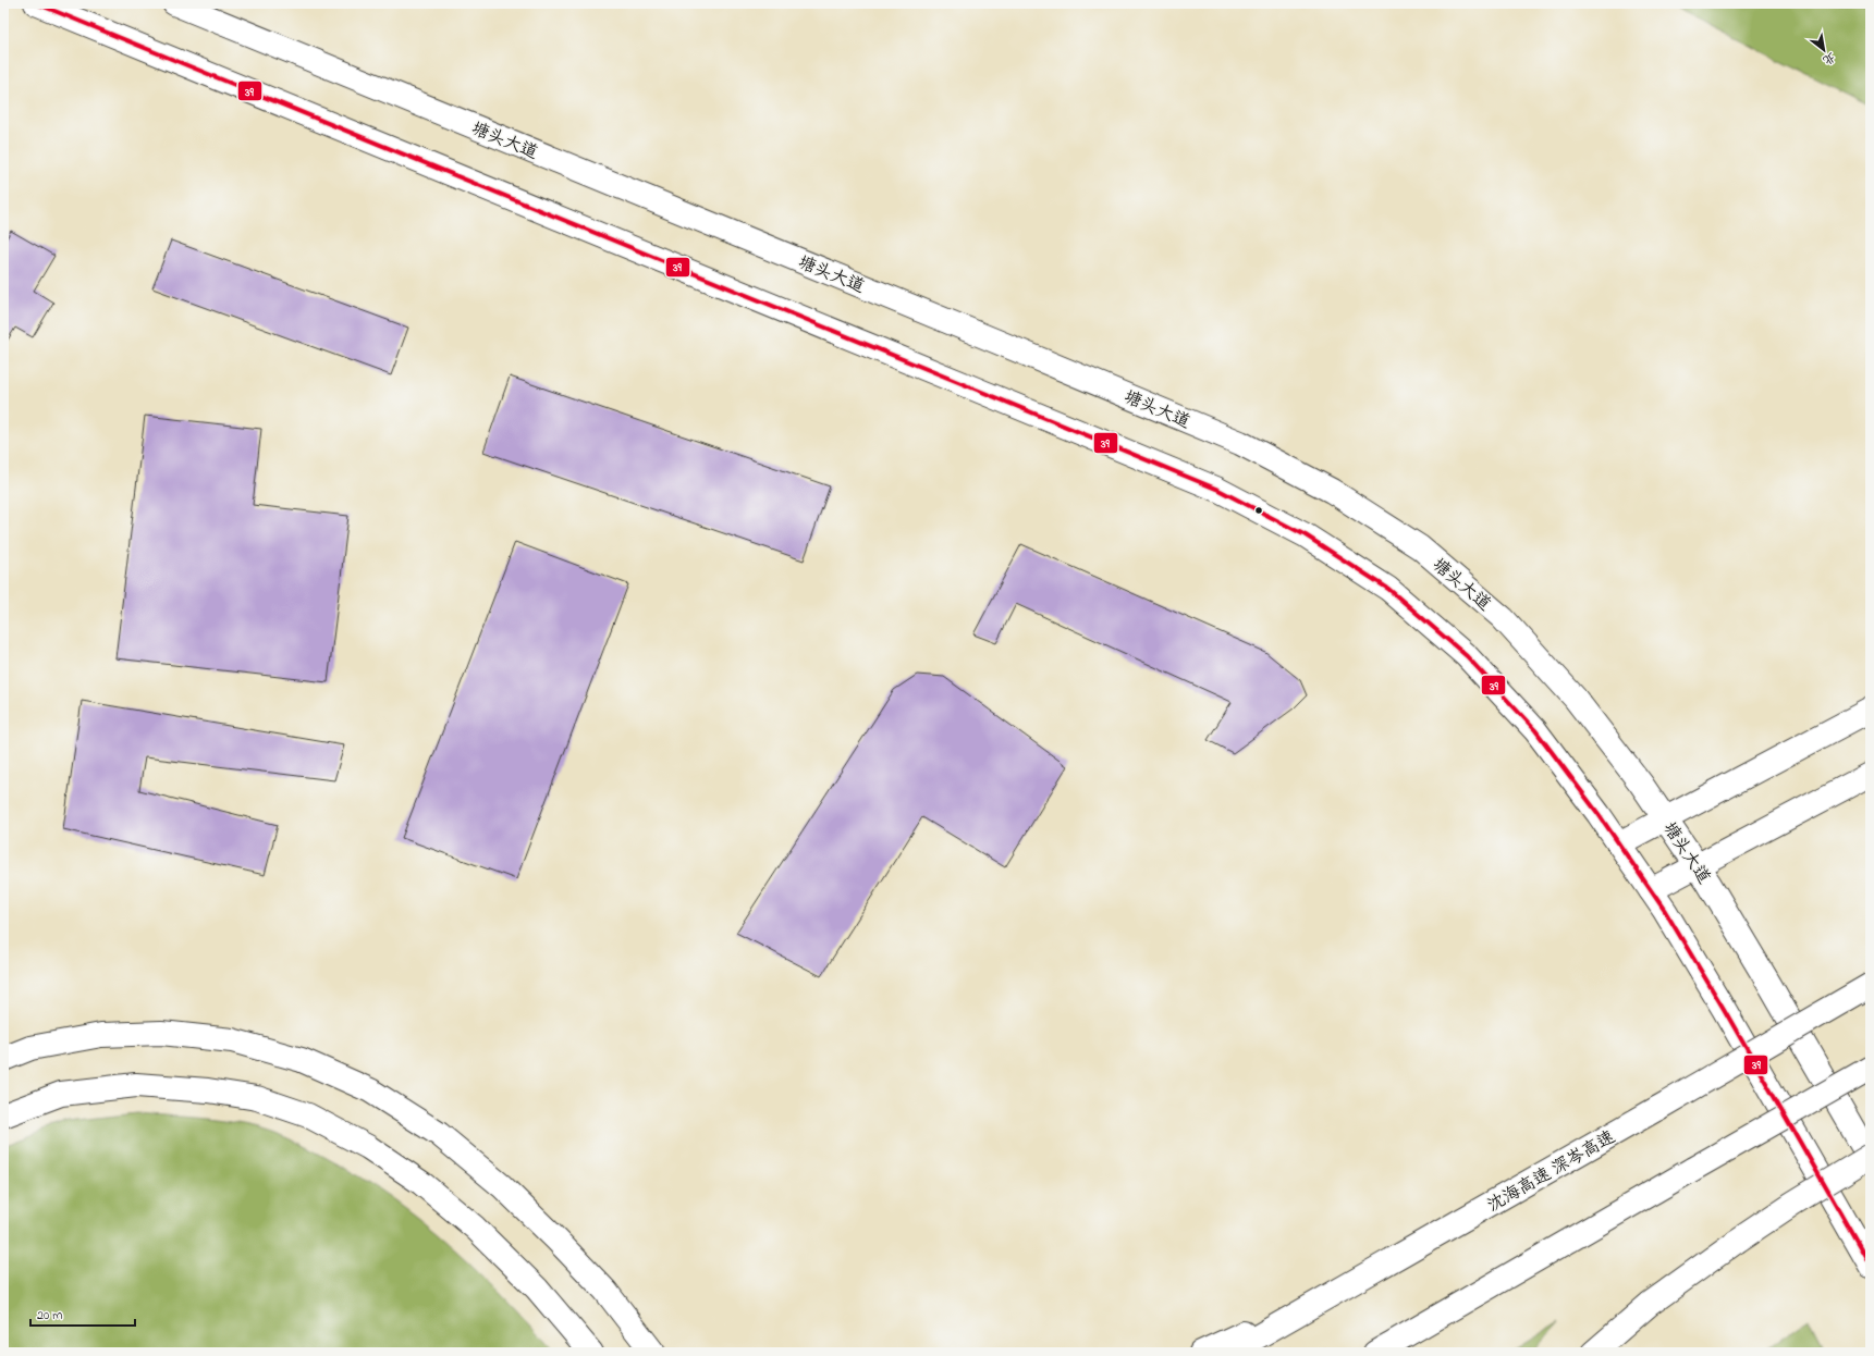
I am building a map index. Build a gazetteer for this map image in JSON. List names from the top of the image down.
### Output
{
  "streets": {
    "main road": ["塘头大道", "沈海高速 深岑高速"]
  },
  "lines": ["transit line 39"],
  "scale_bar": "20 m",
  "north": "bottom right"
}
